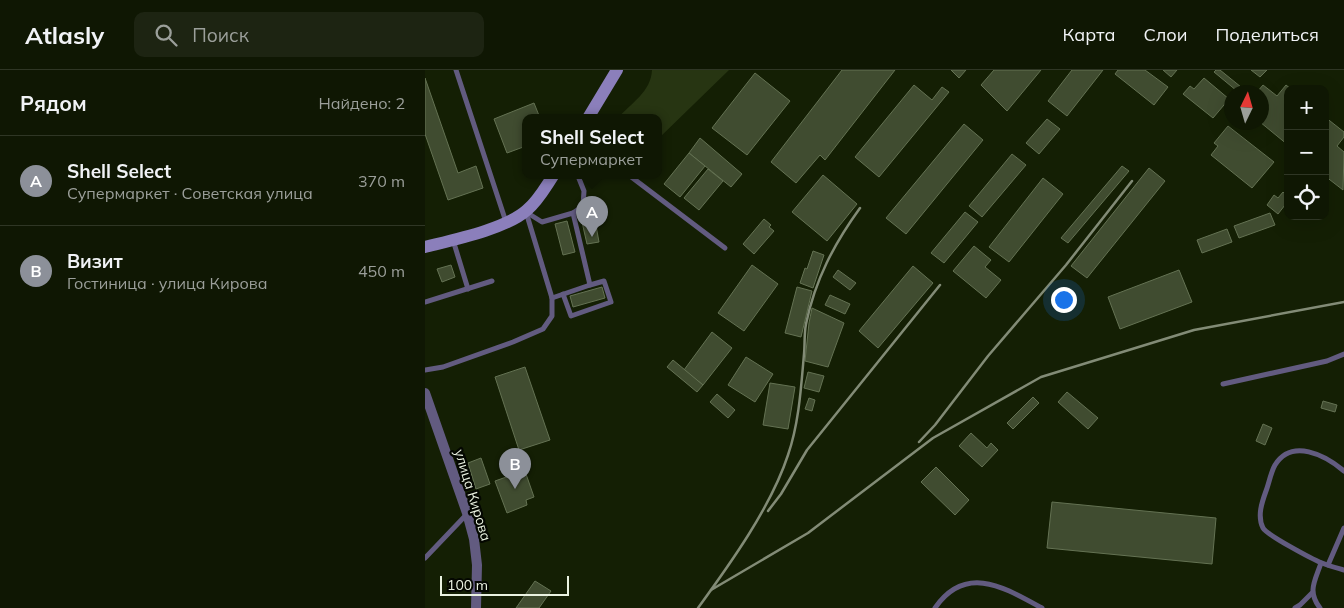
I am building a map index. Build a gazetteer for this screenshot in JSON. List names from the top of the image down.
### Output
{
  "streets": {
    "street": ["улица Кирова"]
  },
  "scale_bar": "100 m",
  "north": "top",
  "page": {
    "header": "Atlasly",
    "search": "Поиск",
    "nav": ["Карта", "Слои", "Поделиться"],
    "heading": ["Рядом", "Найдено: 2"],
    "map_buttons": ["+", "−"],
    "popup": ["Shell Select", "Супермаркет"],
    "list": [
      {
        "mark": "A",
        "name": "Shell Select",
        "note": "Супермаркет · Советская улица",
        "value": "370 m"
      },
      {
        "mark": "B",
        "name": "Визит",
        "note": "Гостиница · улица Кирова",
        "value": "450 m"
      }
    ],
    "pins": ["A", "B"],
    "scale": "100 m"
  }
}
